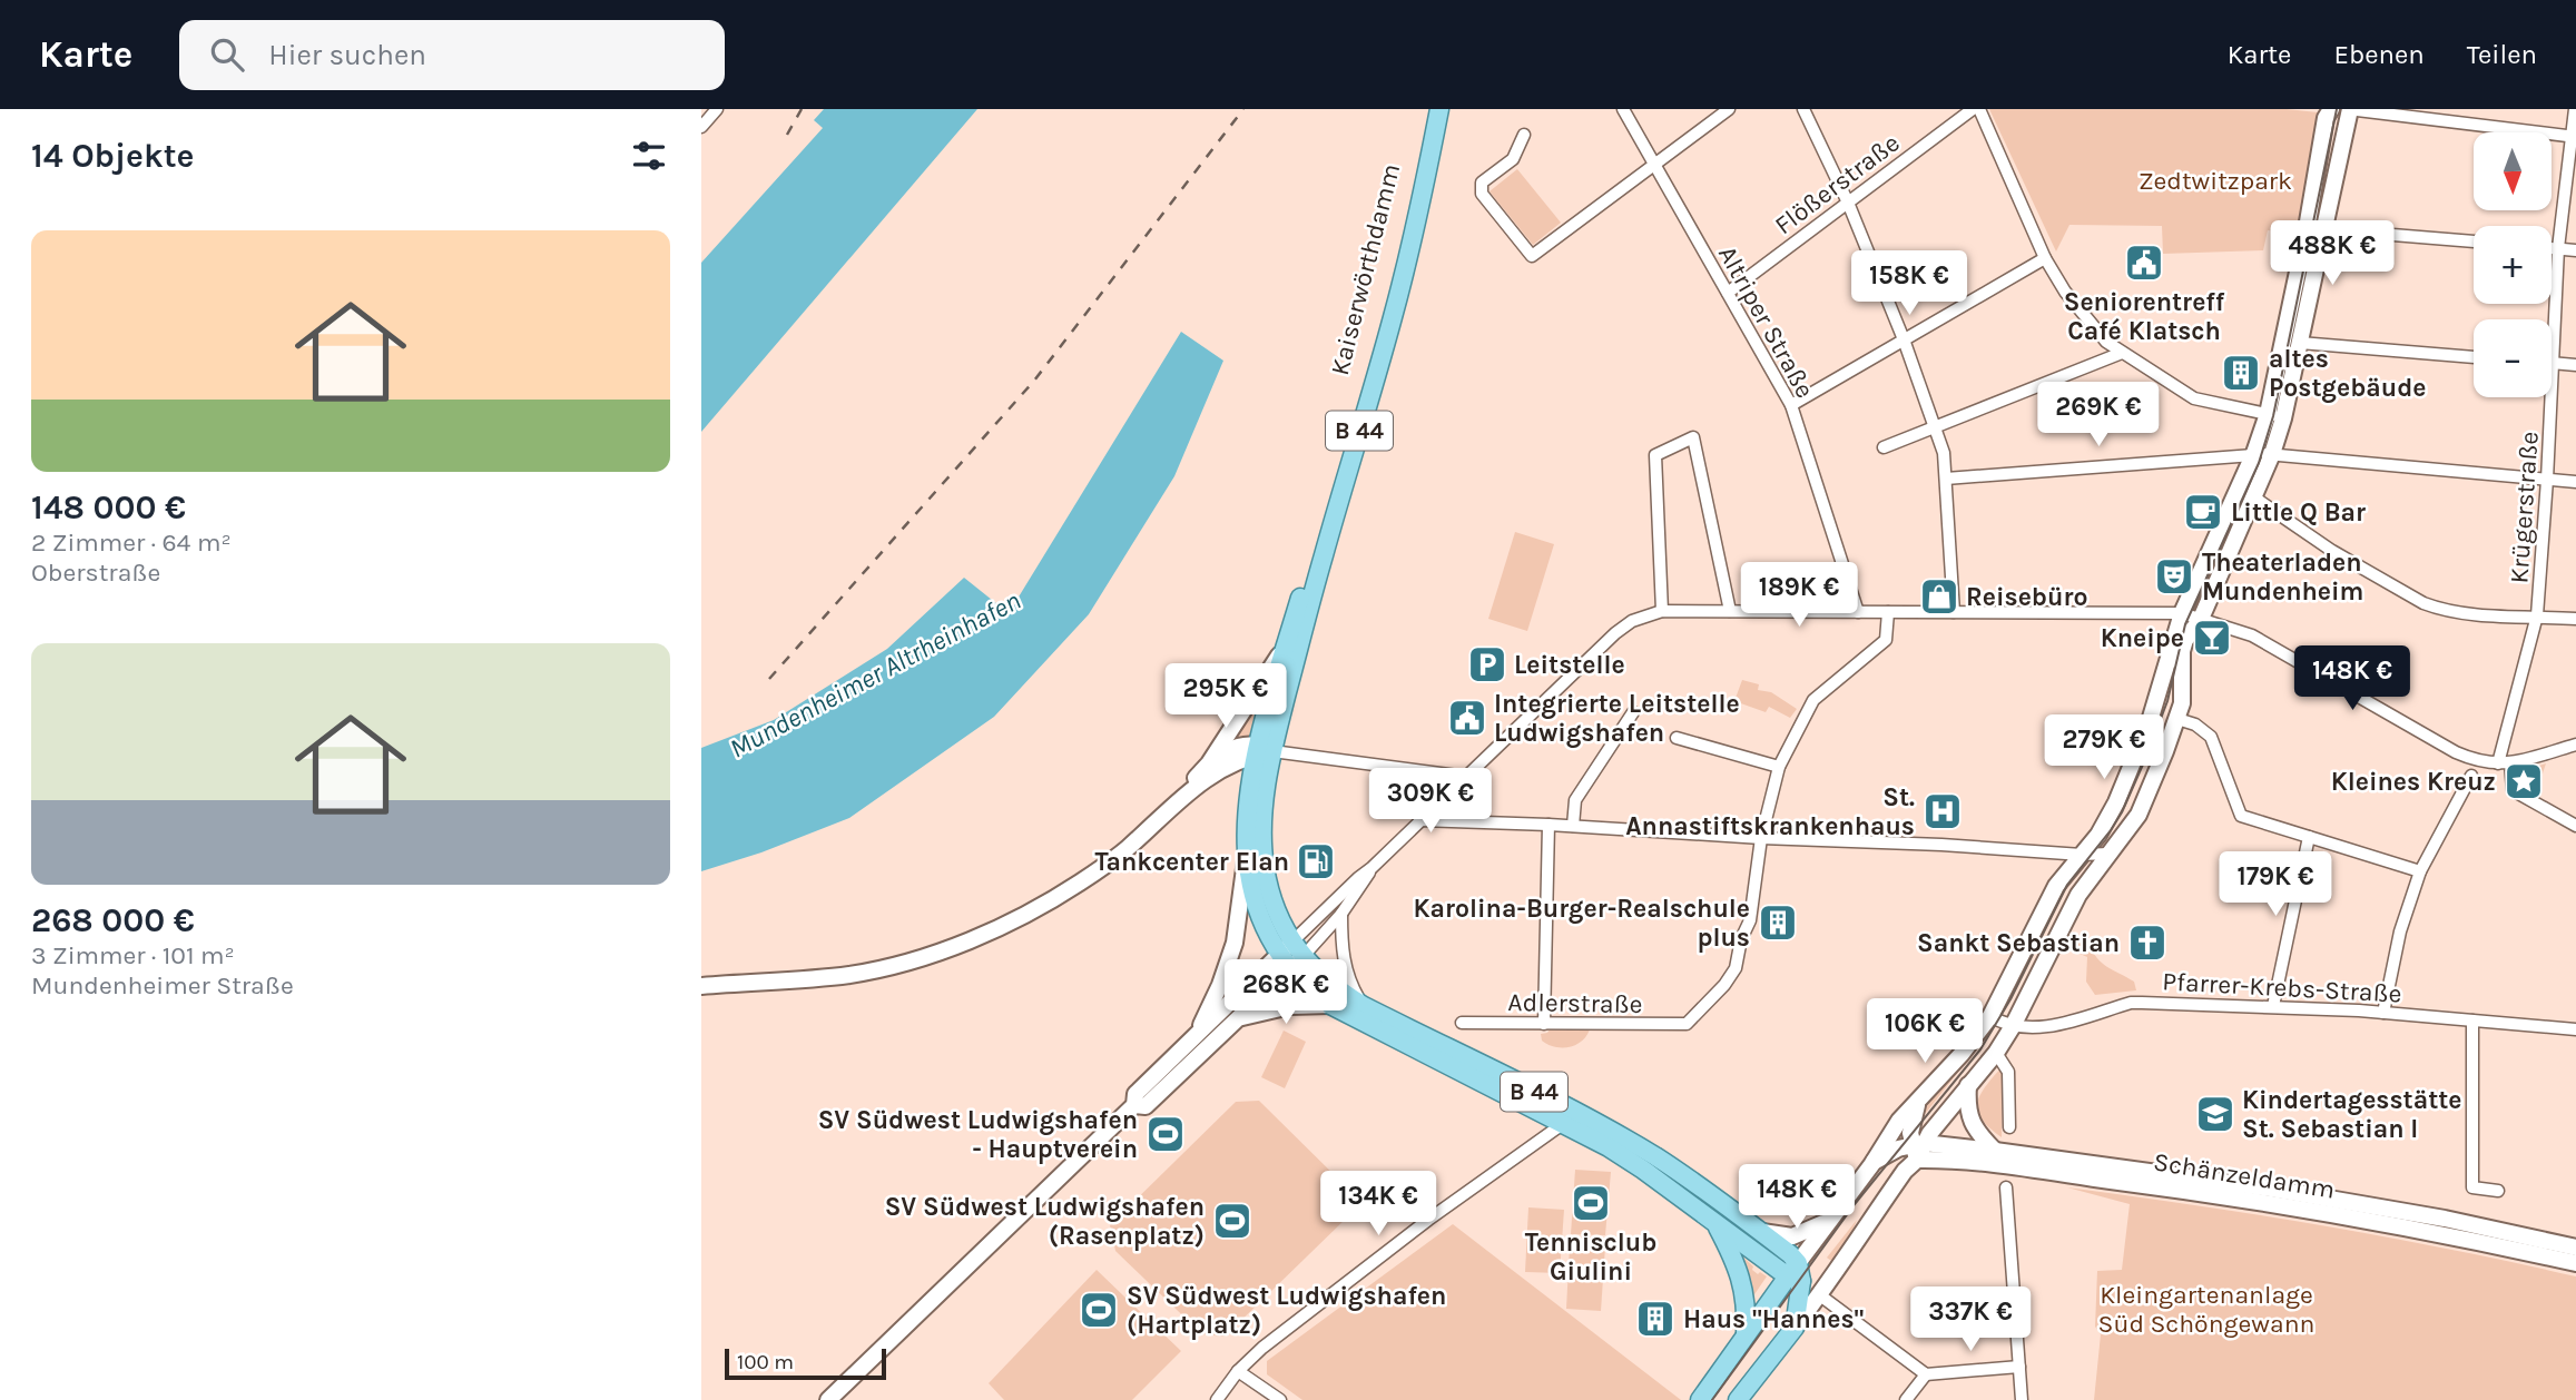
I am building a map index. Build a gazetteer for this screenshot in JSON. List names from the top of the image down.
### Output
{
  "streets": {
    "main road": ["Kaiserwörthdamm", "B 44"],
    "street": [
      "Flößerstraße",
      "Altriper Straße",
      "Krügerstraße",
      "Pfarrer-Krebs-Straße",
      "Adlerstraße",
      "Schänzeldamm"
    ]
  },
  "crossings": [
    ["Flößerstraße", "Altriper Straße"],
    ["Kaiserwörthdamm", "B 44"]
  ],
  "water": ["Mundenheimer Altrheinhafen"],
  "parks": ["Zedtwitzpark", "Kleingartenanlage Süd Schöngewann"],
  "places": {
    "public building": ["Seniorentreff Café Klatsch", "Integrierte Leitstelle Ludwigshafen"],
    "building": ["altes Postgebäude", "Karolina-Burger-Realschule plus", "Haus \"Hannes\""],
    "cafe": ["Little Q Bar"],
    "theatre": ["Theaterladen Mundenheim"],
    "shop": ["Reisebüro"],
    "bar": ["Kneipe"],
    "parking": ["Leitstelle"],
    "place": ["Kleines Kreuz"],
    "hospital": ["St. Annastiftskrankenhaus"],
    "fuel station": ["Tankcenter Elan"],
    "church": ["Sankt Sebastian"],
    "school or university": ["Kindertagesstätte St. Sebastian I"],
    "sports": [
      "SV Südwest Ludwigshafen - Hauptverein",
      "Tennisclub Giulini",
      "SV Südwest Ludwigshafen (Rasenplatz)",
      "SV Südwest Ludwigshafen (Hartplatz)"
    ]
  },
  "scale_bar": "100 m",
  "north": "bottom",
  "page": {
    "header": "Karte",
    "search": "Hier suchen",
    "nav": ["Karte", "Ebenen", "Teilen"],
    "heading": "14 Objekte",
    "map_buttons": ["+", "−"],
    "list": [
      {
        "name": "148 000 €",
        "note": "2 Zimmer · 64 m² · Oberstraße"
      },
      {
        "name": "268 000 €",
        "note": "3 Zimmer · 101 m² · Mundenheimer Straße"
      }
    ],
    "price": [
      "488K €",
      "158K €",
      "269K €",
      "189K €",
      "148K €",
      "295K €",
      "279K €",
      "309K €",
      "179K €",
      "268K €",
      "106K €",
      "148K €",
      "134K €",
      "337K €"
    ],
    "scale": "100 m"
  }
}
